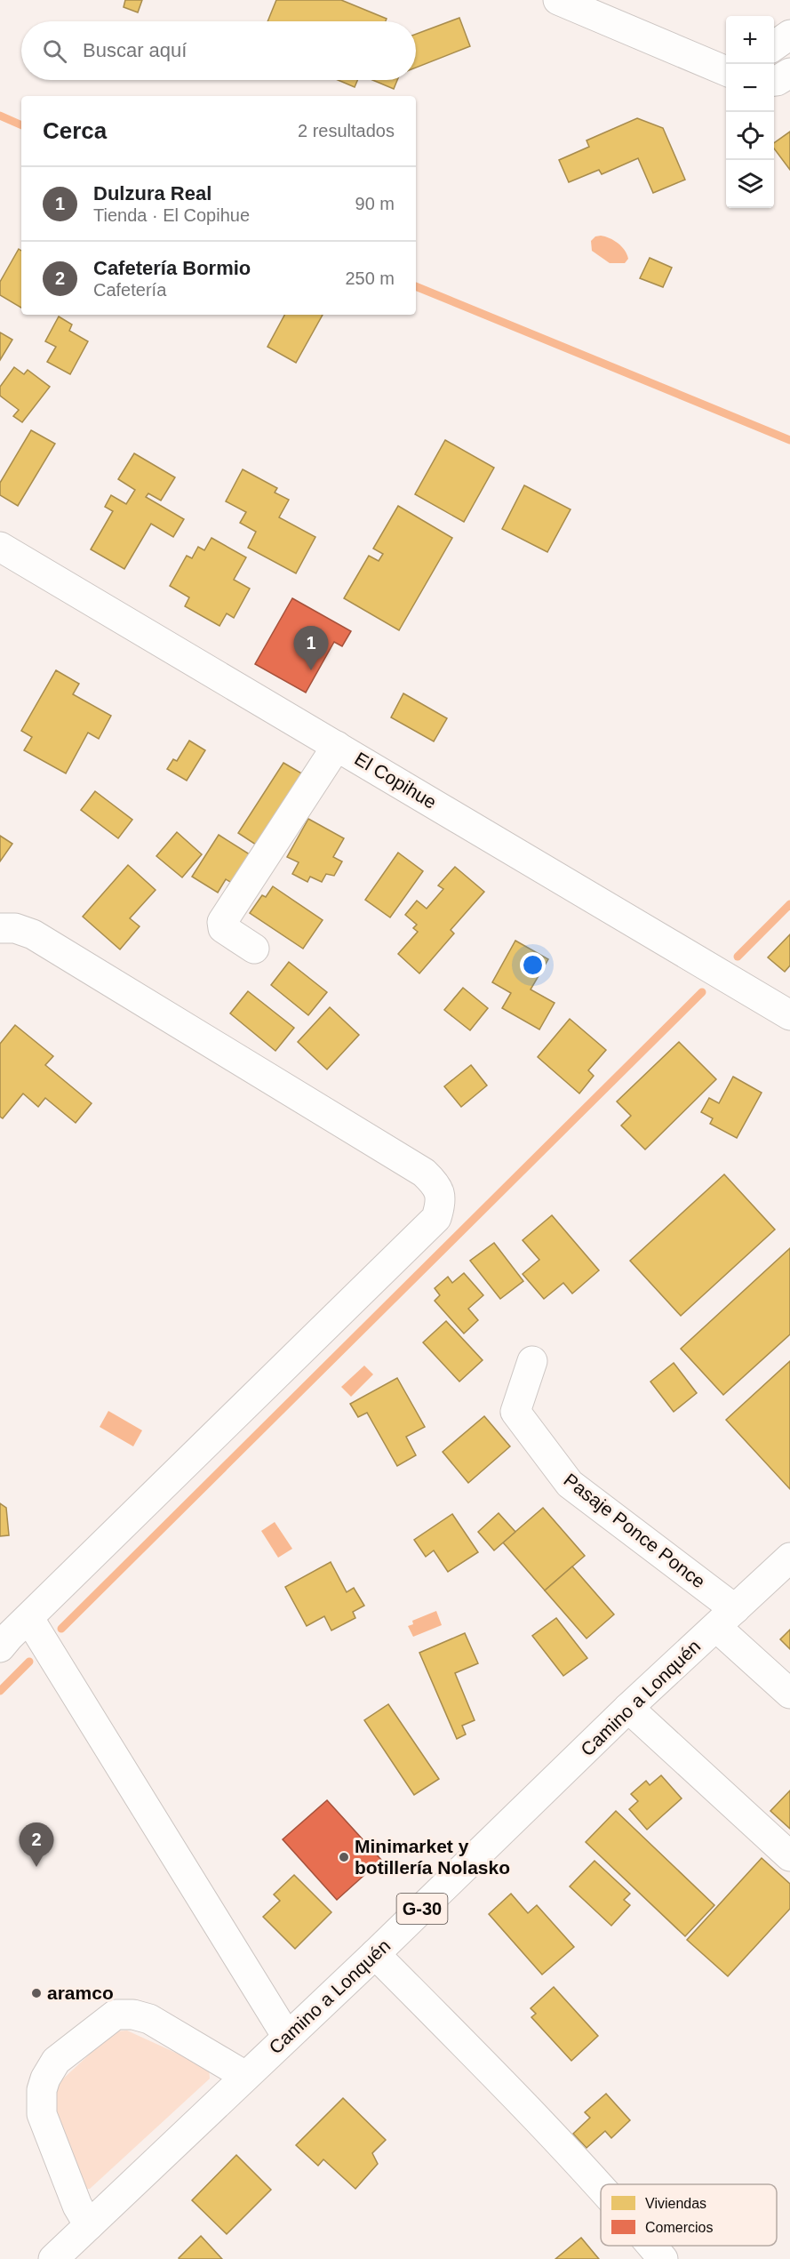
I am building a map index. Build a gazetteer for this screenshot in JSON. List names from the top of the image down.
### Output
{
  "streets": {
    "street": [
      "El Copihue",
      "Pasaje Ponce Ponce",
      "Camino a Lonquén",
      "G-30"
    ]
  },
  "crossings": [
    ["Pasaje Ponce Ponce", "Camino a Lonquén"]
  ],
  "places": ["Minimarket y botillería Nolasko", "aramco"],
  "legend": ["Viviendas", "Comercios"],
  "page": {
    "map_buttons": ["+", "−"],
    "search": "Buscar aquí",
    "heading": ["Cerca", "2 resultados"],
    "list": [
      {
        "mark": "1",
        "name": "Dulzura Real",
        "note": "Tienda · El Copihue",
        "value": "90 m"
      },
      {
        "mark": "2",
        "name": "Cafetería Bormio",
        "note": "Cafetería",
        "value": "250 m"
      }
    ],
    "pins": ["1", "2"]
  }
}
